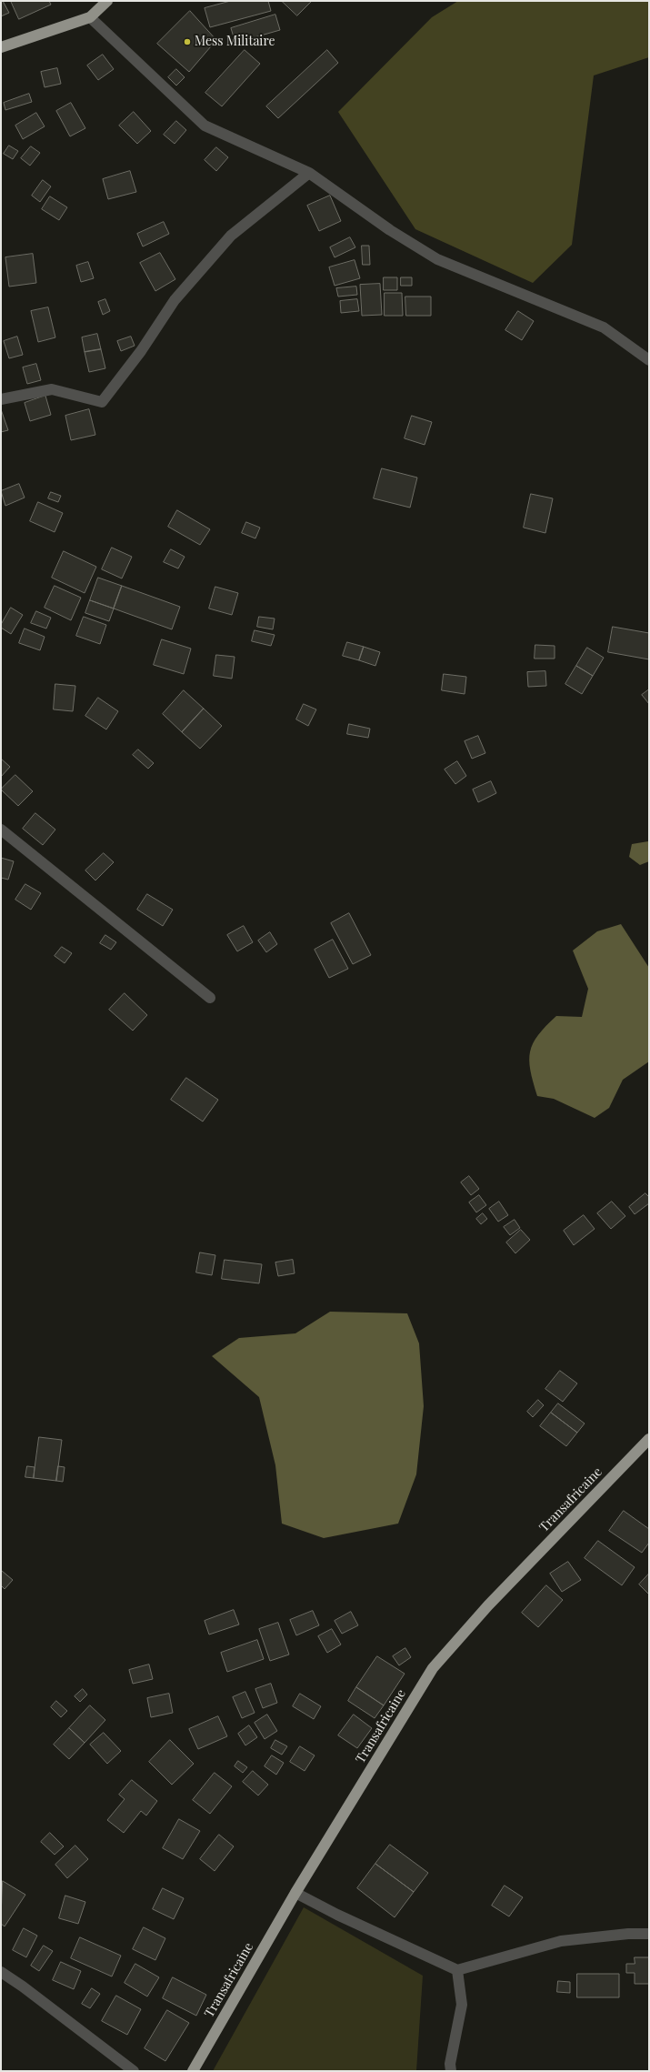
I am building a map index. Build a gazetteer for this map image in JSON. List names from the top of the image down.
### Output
{
  "streets": {
    "highway": ["Transafricaine"]
  },
  "places": ["Mess Militaire"]
}
